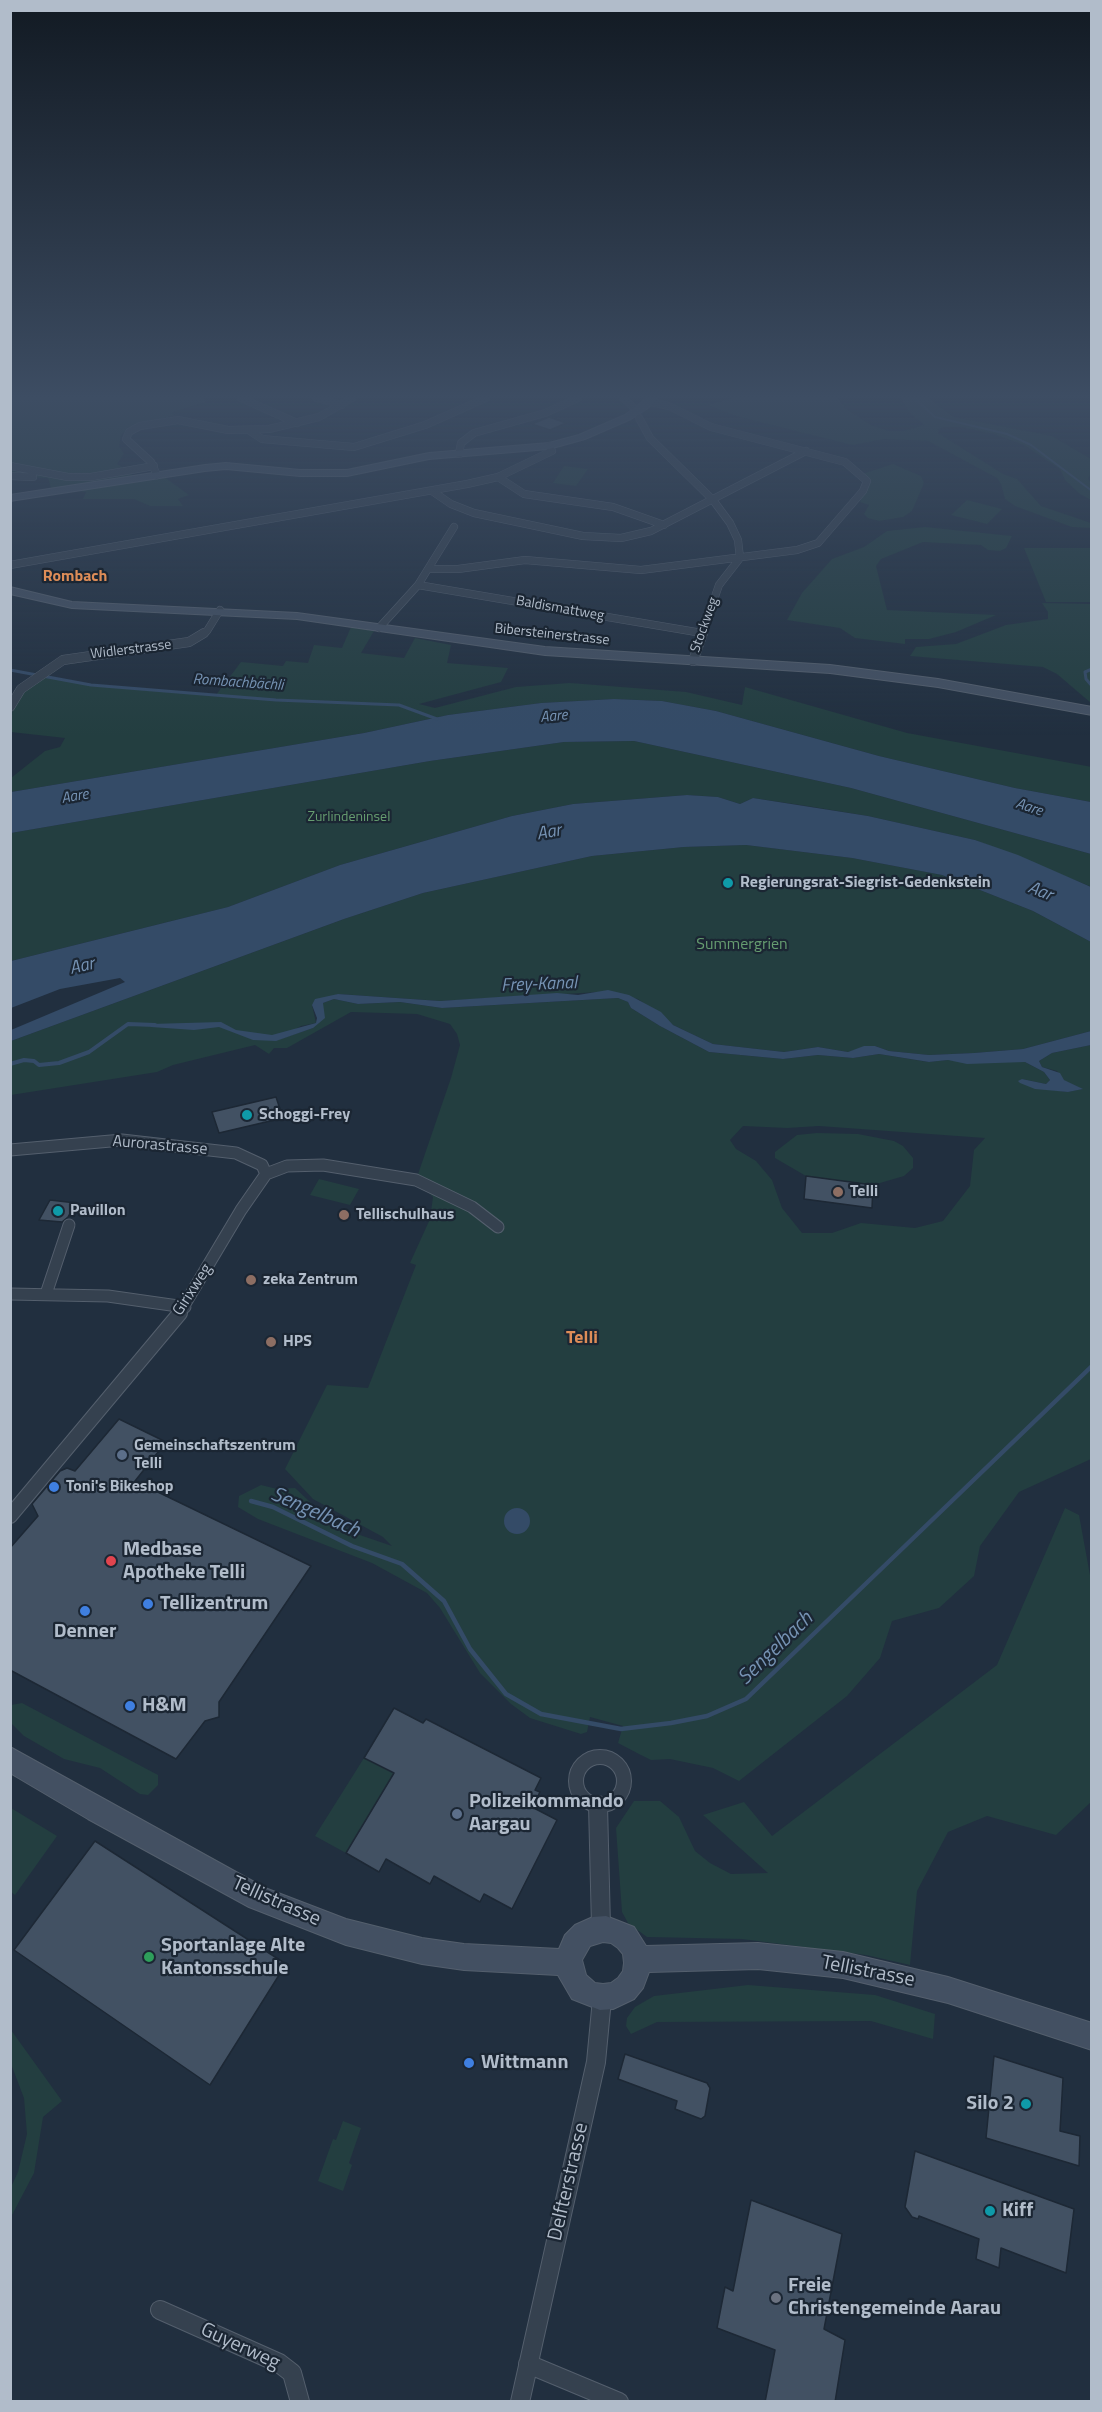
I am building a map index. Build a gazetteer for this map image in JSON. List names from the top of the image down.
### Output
{
  "streets": {
    "main road": ["Bibersteinerstrasse", "Tellistrasse"],
    "street": [
      "Baldismattweg",
      "Stockweg",
      "Widlerstrasse",
      "Aurorastrasse",
      "Girixweg",
      "Delfterstrasse",
      "Guyerweg"
    ]
  },
  "crossings": [
    ["Baldismattweg", "Stockweg"],
    ["Stockweg", "Bibersteinerstrasse"],
    ["Bibersteinerstrasse", "Widlerstrasse"],
    ["Aurorastrasse", "Girixweg"],
    ["Tellistrasse", "Delfterstrasse"]
  ],
  "districts": ["Rombach", "Telli"],
  "water": [
    "Rombachbächli",
    "Aare",
    "Aar",
    "Frey-Kanal",
    "Sengelbach"
  ],
  "parks": ["Zurlindeninsel", "Summergrien"],
  "places": [
    "Regierungsrat-Siegrist-Gedenkstein",
    "Schoggi-Frey",
    "Telli",
    "Pavillon",
    "Tellischulhaus",
    "zeka Zentrum",
    "HPS",
    "Gemeinschaftszentrum Telli",
    "Toni's Bikeshop",
    "Medbase Apotheke Telli",
    "Tellizentrum",
    "Denner",
    "H&M",
    "Polizeikommando Aargau",
    "Sportanlage Alte Kantonsschule",
    "Wittmann",
    "Silo 2",
    "Kiff",
    "Freie Christengemeinde Aarau"
  ]
}
